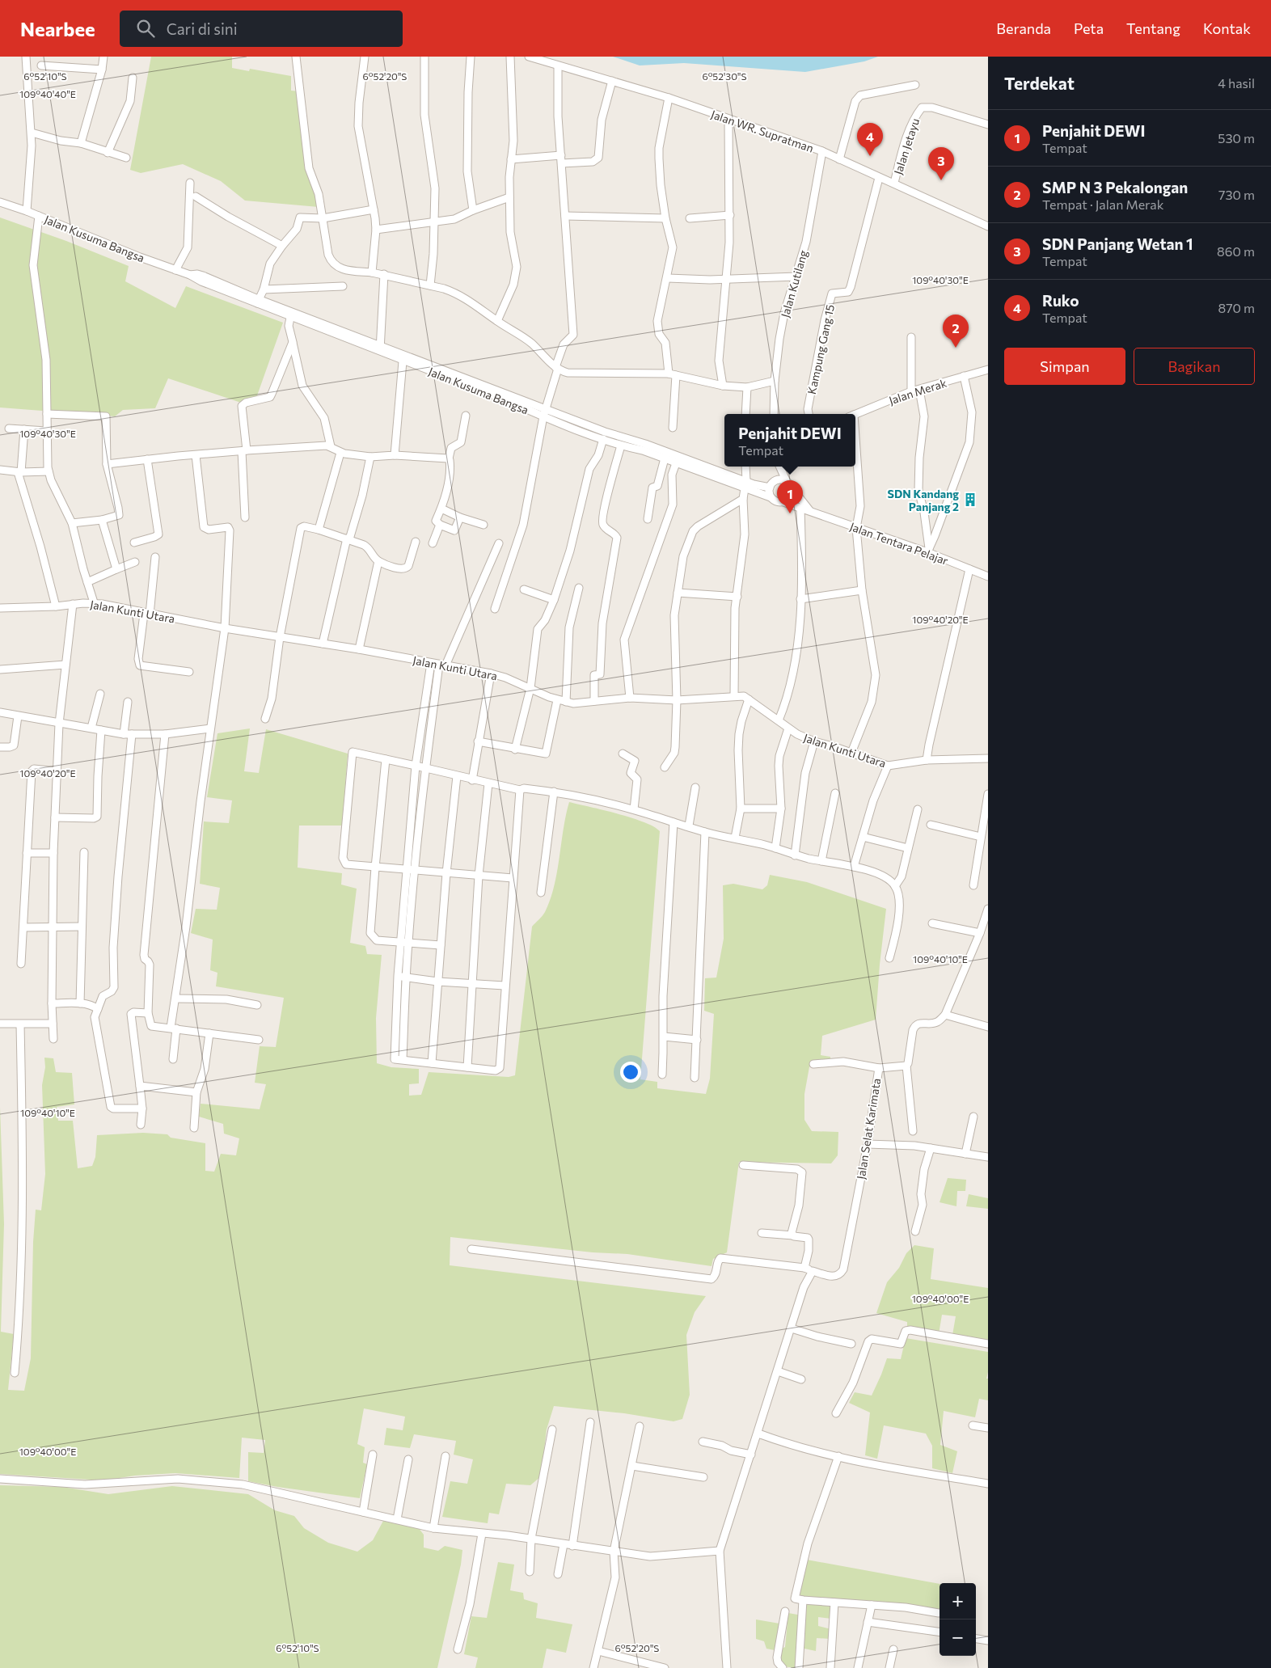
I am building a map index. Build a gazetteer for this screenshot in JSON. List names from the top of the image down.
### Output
{
  "streets": {
    "street": [
      "Jalan WR. Supratman",
      "Jalan Jetayu",
      "Jalan Kusuma Bangsa",
      "Jalan Kutilang",
      "Kampung Gang 15",
      "Jalan Merak",
      "Jalan Tentara Pelajar",
      "Jalan Kunti Utara",
      "Jalan Selat Karimata"
    ]
  },
  "crossings": [
    ["Jalan WR. Supratman", "Jalan Jetayu"],
    ["Jalan WR. Supratman", "Jalan Kutilang"],
    ["Jalan WR. Supratman", "Kampung Gang 15"],
    ["Jalan Kusuma Bangsa", "Jalan Tentara Pelajar"]
  ],
  "places": {
    "building": ["SDN Kandang Panjang 2"]
  },
  "page": {
    "header": "Nearbee",
    "search": "Cari di sini",
    "nav": [
      "Beranda",
      "Peta",
      "Tentang",
      "Kontak"
    ],
    "heading": ["Terdekat", "4 hasil"],
    "list": [
      {
        "mark": "1",
        "name": "Penjahit DEWI",
        "note": "Tempat",
        "value": "530 m"
      },
      {
        "mark": "2",
        "name": "SMP N 3 Pekalongan",
        "note": "Tempat · Jalan Merak",
        "value": "730 m"
      },
      {
        "mark": "3",
        "name": "SDN Panjang Wetan 1",
        "note": "Tempat",
        "value": "860 m"
      },
      {
        "mark": "4",
        "name": "Ruko",
        "note": "Tempat",
        "value": "870 m"
      }
    ],
    "pins": [
      "4",
      "3",
      "2",
      "1"
    ],
    "buttons": ["Simpan", "Bagikan"],
    "popup": ["Penjahit DEWI", "Tempat"],
    "map_buttons": ["+", "−"]
  },
  "coordinates": [
    "6°52'10\"S",
    "6°52'20\"S",
    "6°52'30\"S",
    "109°40'40\"E",
    "109°40'30\"E",
    "109°40'20\"E",
    "109°40'10\"E",
    "109°40'00\"E"
  ]
}
